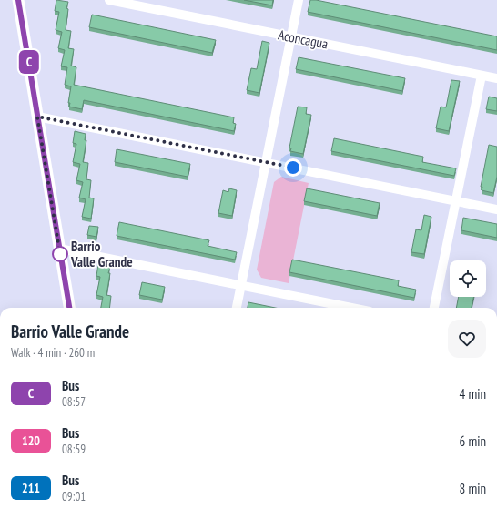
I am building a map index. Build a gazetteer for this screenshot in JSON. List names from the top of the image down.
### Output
{
  "streets": {
    "street": ["Aconcagua"]
  },
  "places": ["Barrio Valle Grande"],
  "lines": ["bus line C"],
  "page": {
    "on_map": "C",
    "heading": ["Barrio Valle Grande", "Walk · 4 min · 260 m"],
    "list": [
      {
        "mark": "C",
        "name": "Bus",
        "note": "08:57",
        "value": "4 min"
      },
      {
        "mark": "120",
        "name": "Bus",
        "note": "08:59",
        "value": "6 min"
      },
      {
        "mark": "211",
        "name": "Bus",
        "note": "09:01",
        "value": "8 min"
      }
    ]
  }
}
